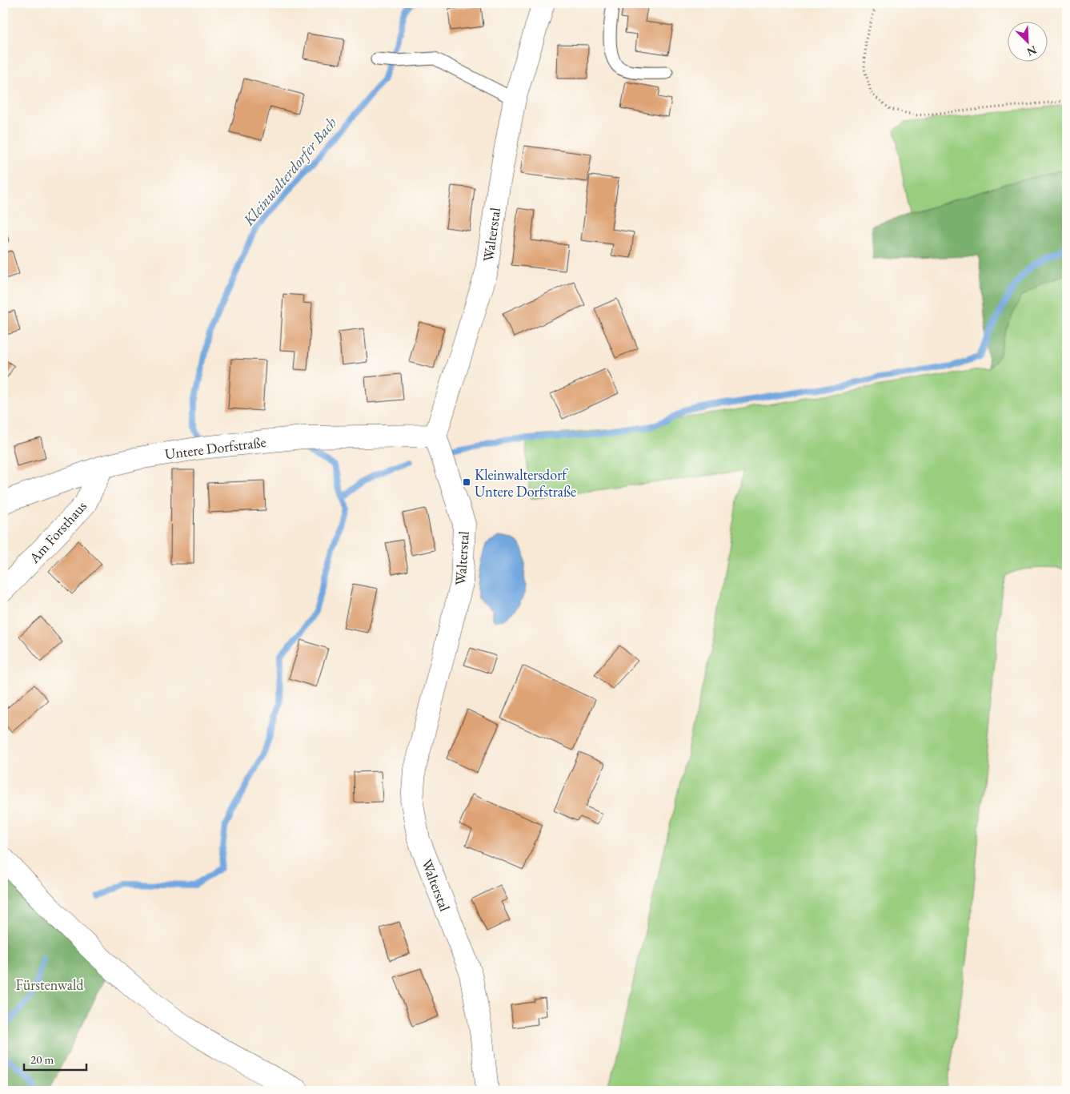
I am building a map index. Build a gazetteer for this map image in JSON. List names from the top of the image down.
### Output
{
  "streets": {
    "street": ["Walterstal", "Untere Dorfstraße", "Am Forsthaus"]
  },
  "crossings": [
    ["Walterstal", "Untere Dorfstraße"],
    ["Untere Dorfstraße", "Am Forsthaus"]
  ],
  "water": ["Kleinwalterdorfer Bach"],
  "parks": ["Fürstenwald"],
  "places": {
    "transit": ["Kleinwaltersdorf Untere Dorfstraße"]
  },
  "scale_bar": "20 m",
  "north": "bottom right"
}
